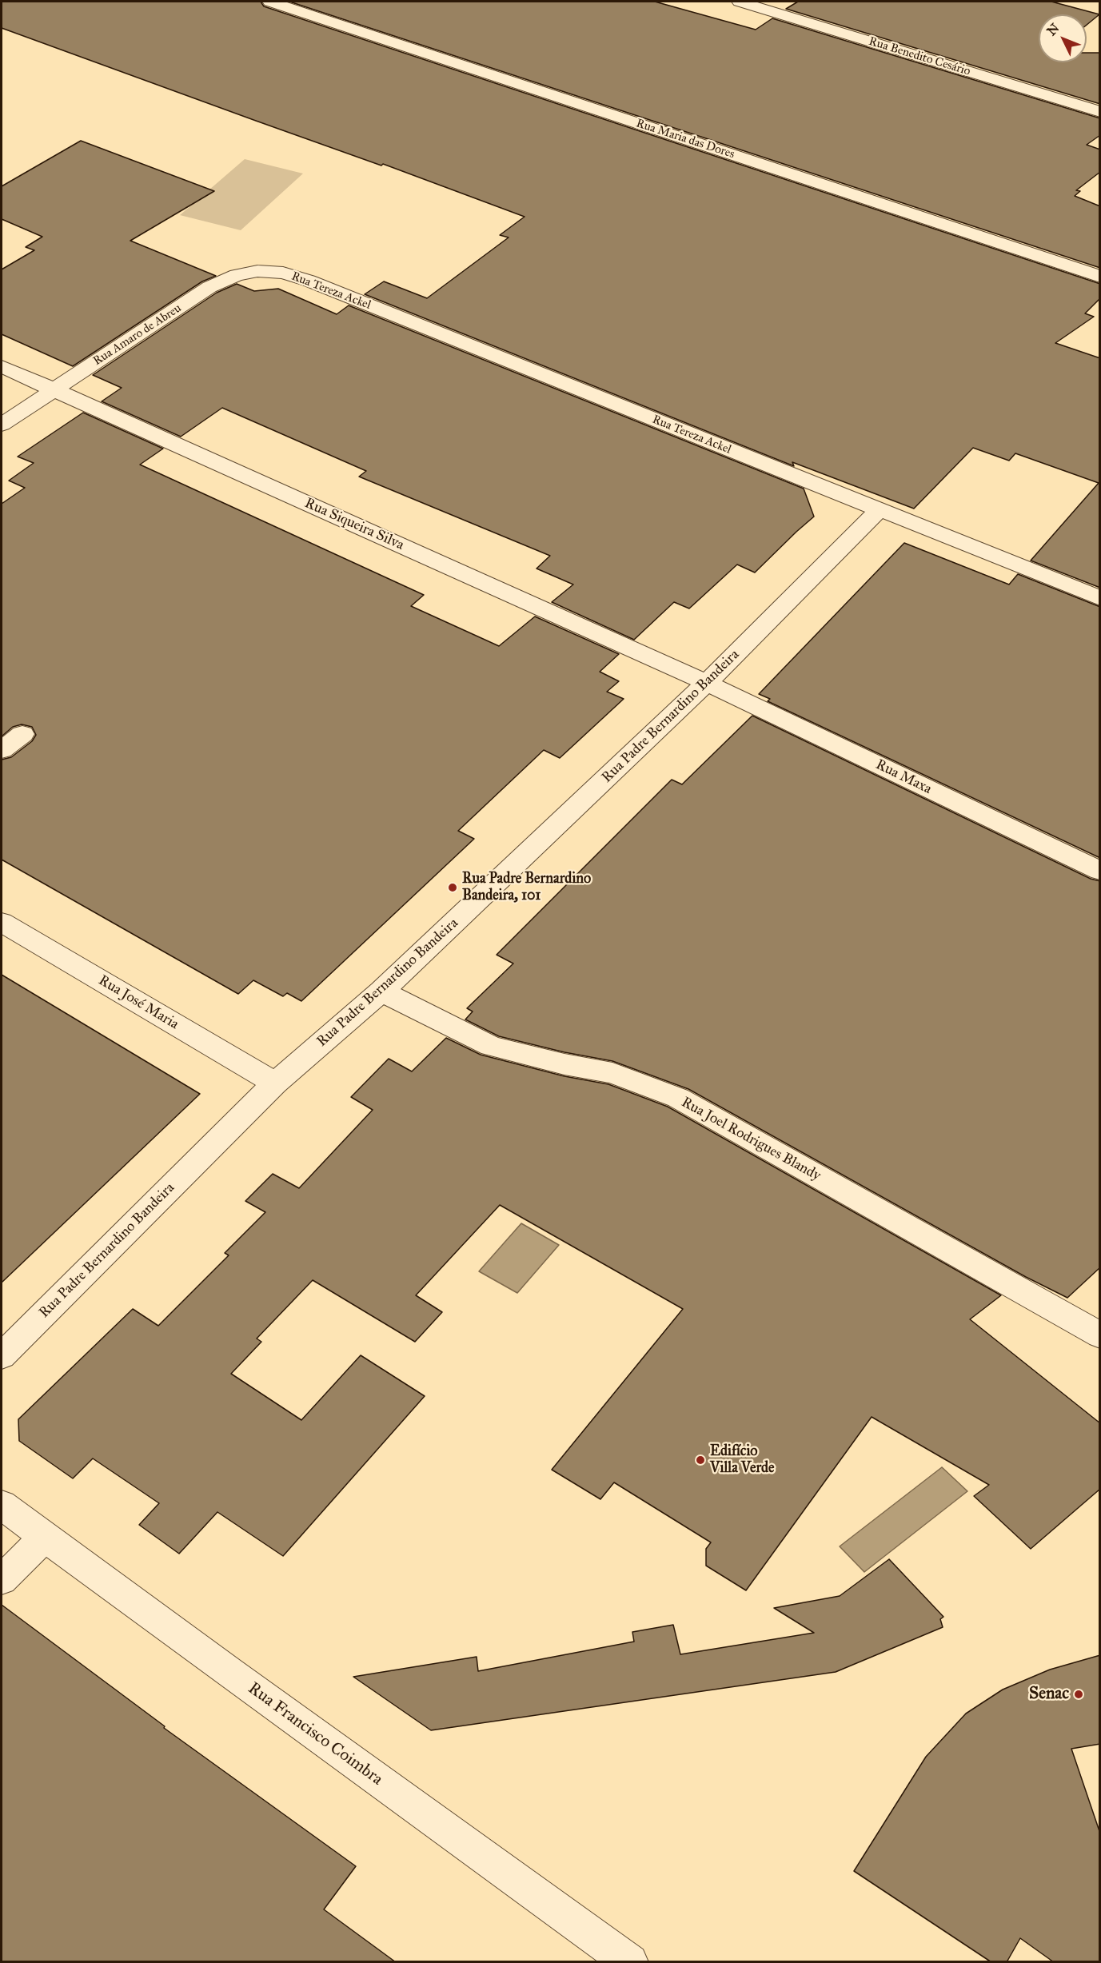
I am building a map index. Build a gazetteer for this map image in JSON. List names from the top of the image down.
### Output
{
  "streets": {
    "street": [
      "Rua Benedito Cesário",
      "Rua Maria das Dores",
      "Rua Tereza Ackel",
      "Rua Amaro de Abreu",
      "Rua Siqueira Silva",
      "Rua Padre Bernardino Bandeira",
      "Rua Maxa",
      "Rua José Maria",
      "Rua Joel Rodrigues Blandy",
      "Rua Francisco Coimbra"
    ]
  },
  "crossings": [
    ["Rua Tereza Ackel", "Rua Amaro de Abreu"],
    ["Rua Tereza Ackel", "Rua Padre Bernardino Bandeira"],
    ["Rua Amaro de Abreu", "Rua Siqueira Silva"],
    ["Rua Siqueira Silva", "Rua Padre Bernardino Bandeira"],
    ["Rua Siqueira Silva", "Rua Maxa"],
    ["Rua Padre Bernardino Bandeira", "Rua Maxa"],
    ["Rua Padre Bernardino Bandeira", "Rua José Maria"],
    ["Rua Padre Bernardino Bandeira", "Rua Joel Rodrigues Blandy"]
  ],
  "places": ["Rua Padre Bernardino Bandeira, 101", "Edifício Villa Verde", "Senac"],
  "north": "top left"
}
